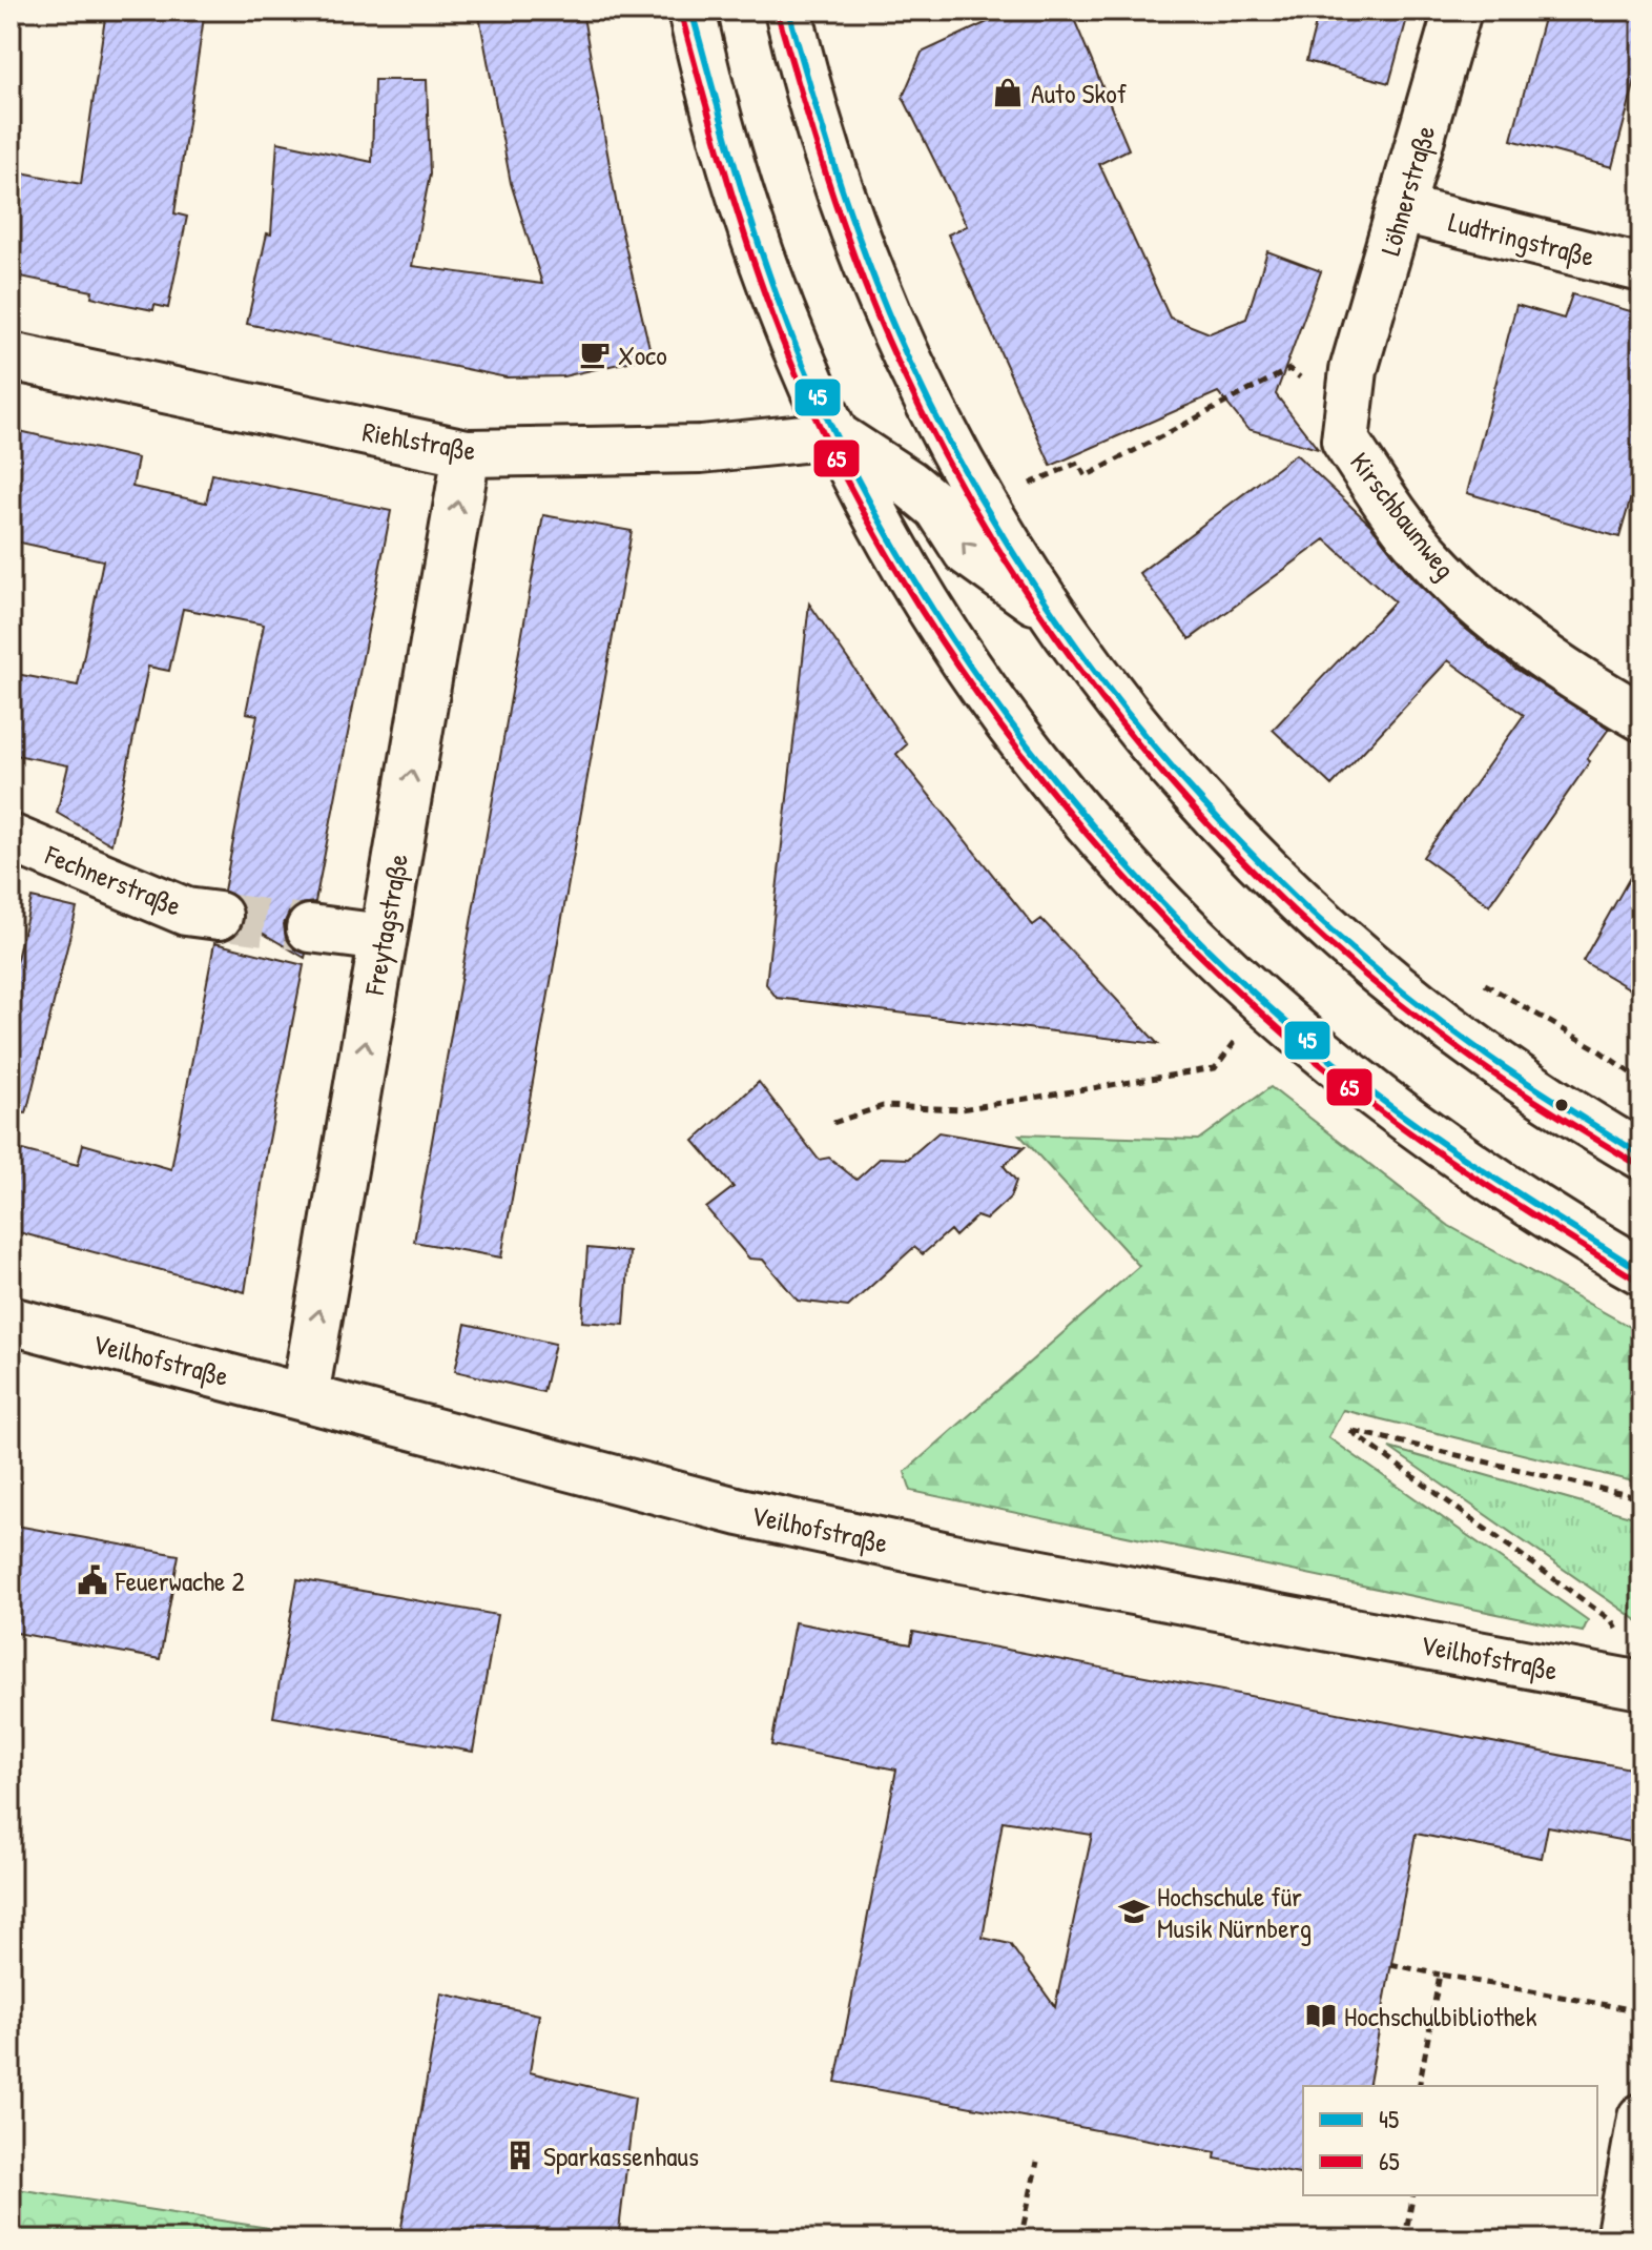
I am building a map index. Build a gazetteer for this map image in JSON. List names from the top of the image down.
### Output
{
  "streets": {
    "street": [
      "Löhnerstraße",
      "Ludtringstraße",
      "Riehlstraße",
      "Kirschbaumweg",
      "Fechnerstraße",
      "Freytagstraße",
      "Veilhofstraße"
    ]
  },
  "crossings": [
    ["Löhnerstraße", "Ludtringstraße"],
    ["Löhnerstraße", "Kirschbaumweg"],
    ["Riehlstraße", "Freytagstraße"],
    ["Freytagstraße", "Veilhofstraße"]
  ],
  "one_way": ["Freytagstraße"],
  "places": {
    "shop": ["Auto Skof"],
    "cafe": ["Xoco"],
    "public building": ["Feuerwache 2"],
    "school or university": ["Hochschule für Musik Nürnberg"],
    "library": ["Hochschulbibliothek"],
    "building": ["Sparkassenhaus"]
  },
  "lines": ["transit line 45", "transit line 65"],
  "legend": ["45", "65"]
}
